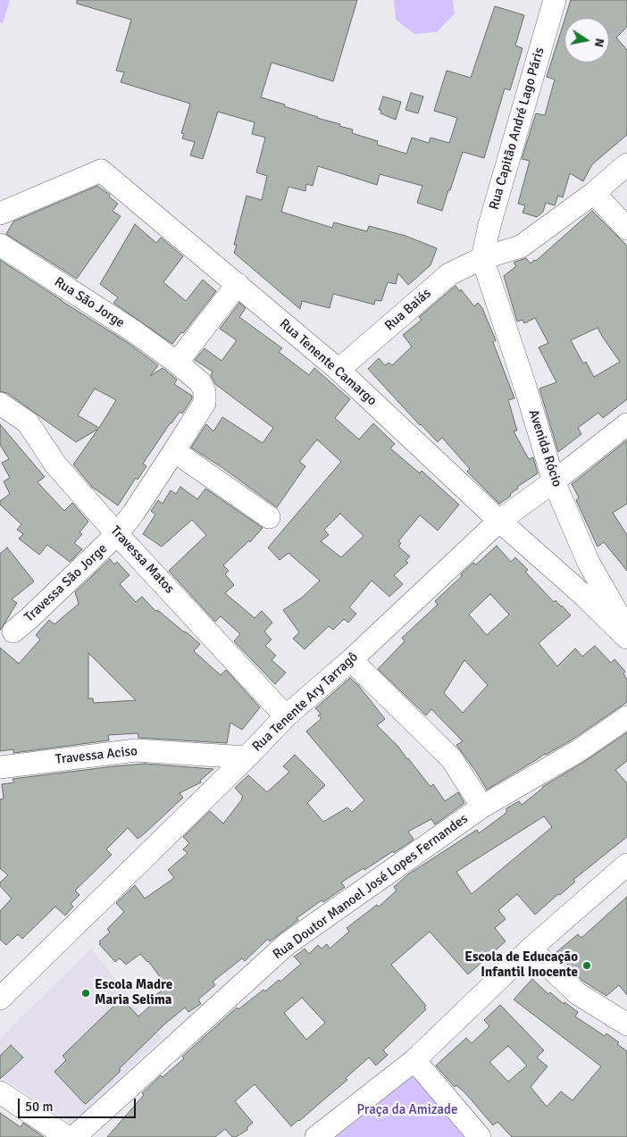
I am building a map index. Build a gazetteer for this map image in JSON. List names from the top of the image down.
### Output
{
  "streets": {
    "street": [
      "Rua Capitão André Lago Páris",
      "Rua São Jorge",
      "Rua Baiás",
      "Rua Tenente Camargo",
      "Avenida Rócio",
      "Travessa Matos",
      "Travessa São Jorge",
      "Rua Tenente Ary Tarragô",
      "Travessa Aciso",
      "Rua Doutor Manoel José Lopes Fernandes"
    ]
  },
  "crossings": [
    ["Rua Capitão André Lago Páris", "Rua Baiás"],
    ["Rua Capitão André Lago Páris", "Avenida Rócio"],
    ["Rua São Jorge", "Travessa São Jorge"],
    ["Rua Baiás", "Rua Tenente Camargo"],
    ["Rua Baiás", "Avenida Rócio"],
    ["Rua Tenente Camargo", "Rua Tenente Ary Tarragô"],
    ["Avenida Rócio", "Rua Tenente Ary Tarragô"],
    ["Travessa Matos", "Travessa São Jorge"],
    ["Travessa Matos", "Rua Tenente Ary Tarragô"],
    ["Rua Tenente Ary Tarragô", "Travessa Aciso"]
  ],
  "parks": ["Praça da Amizade"],
  "places": ["Escola de Educação Infantil Inocente", "Escola Madre Maria Selima"],
  "scale_bar": "50 m",
  "north": "right"
}
